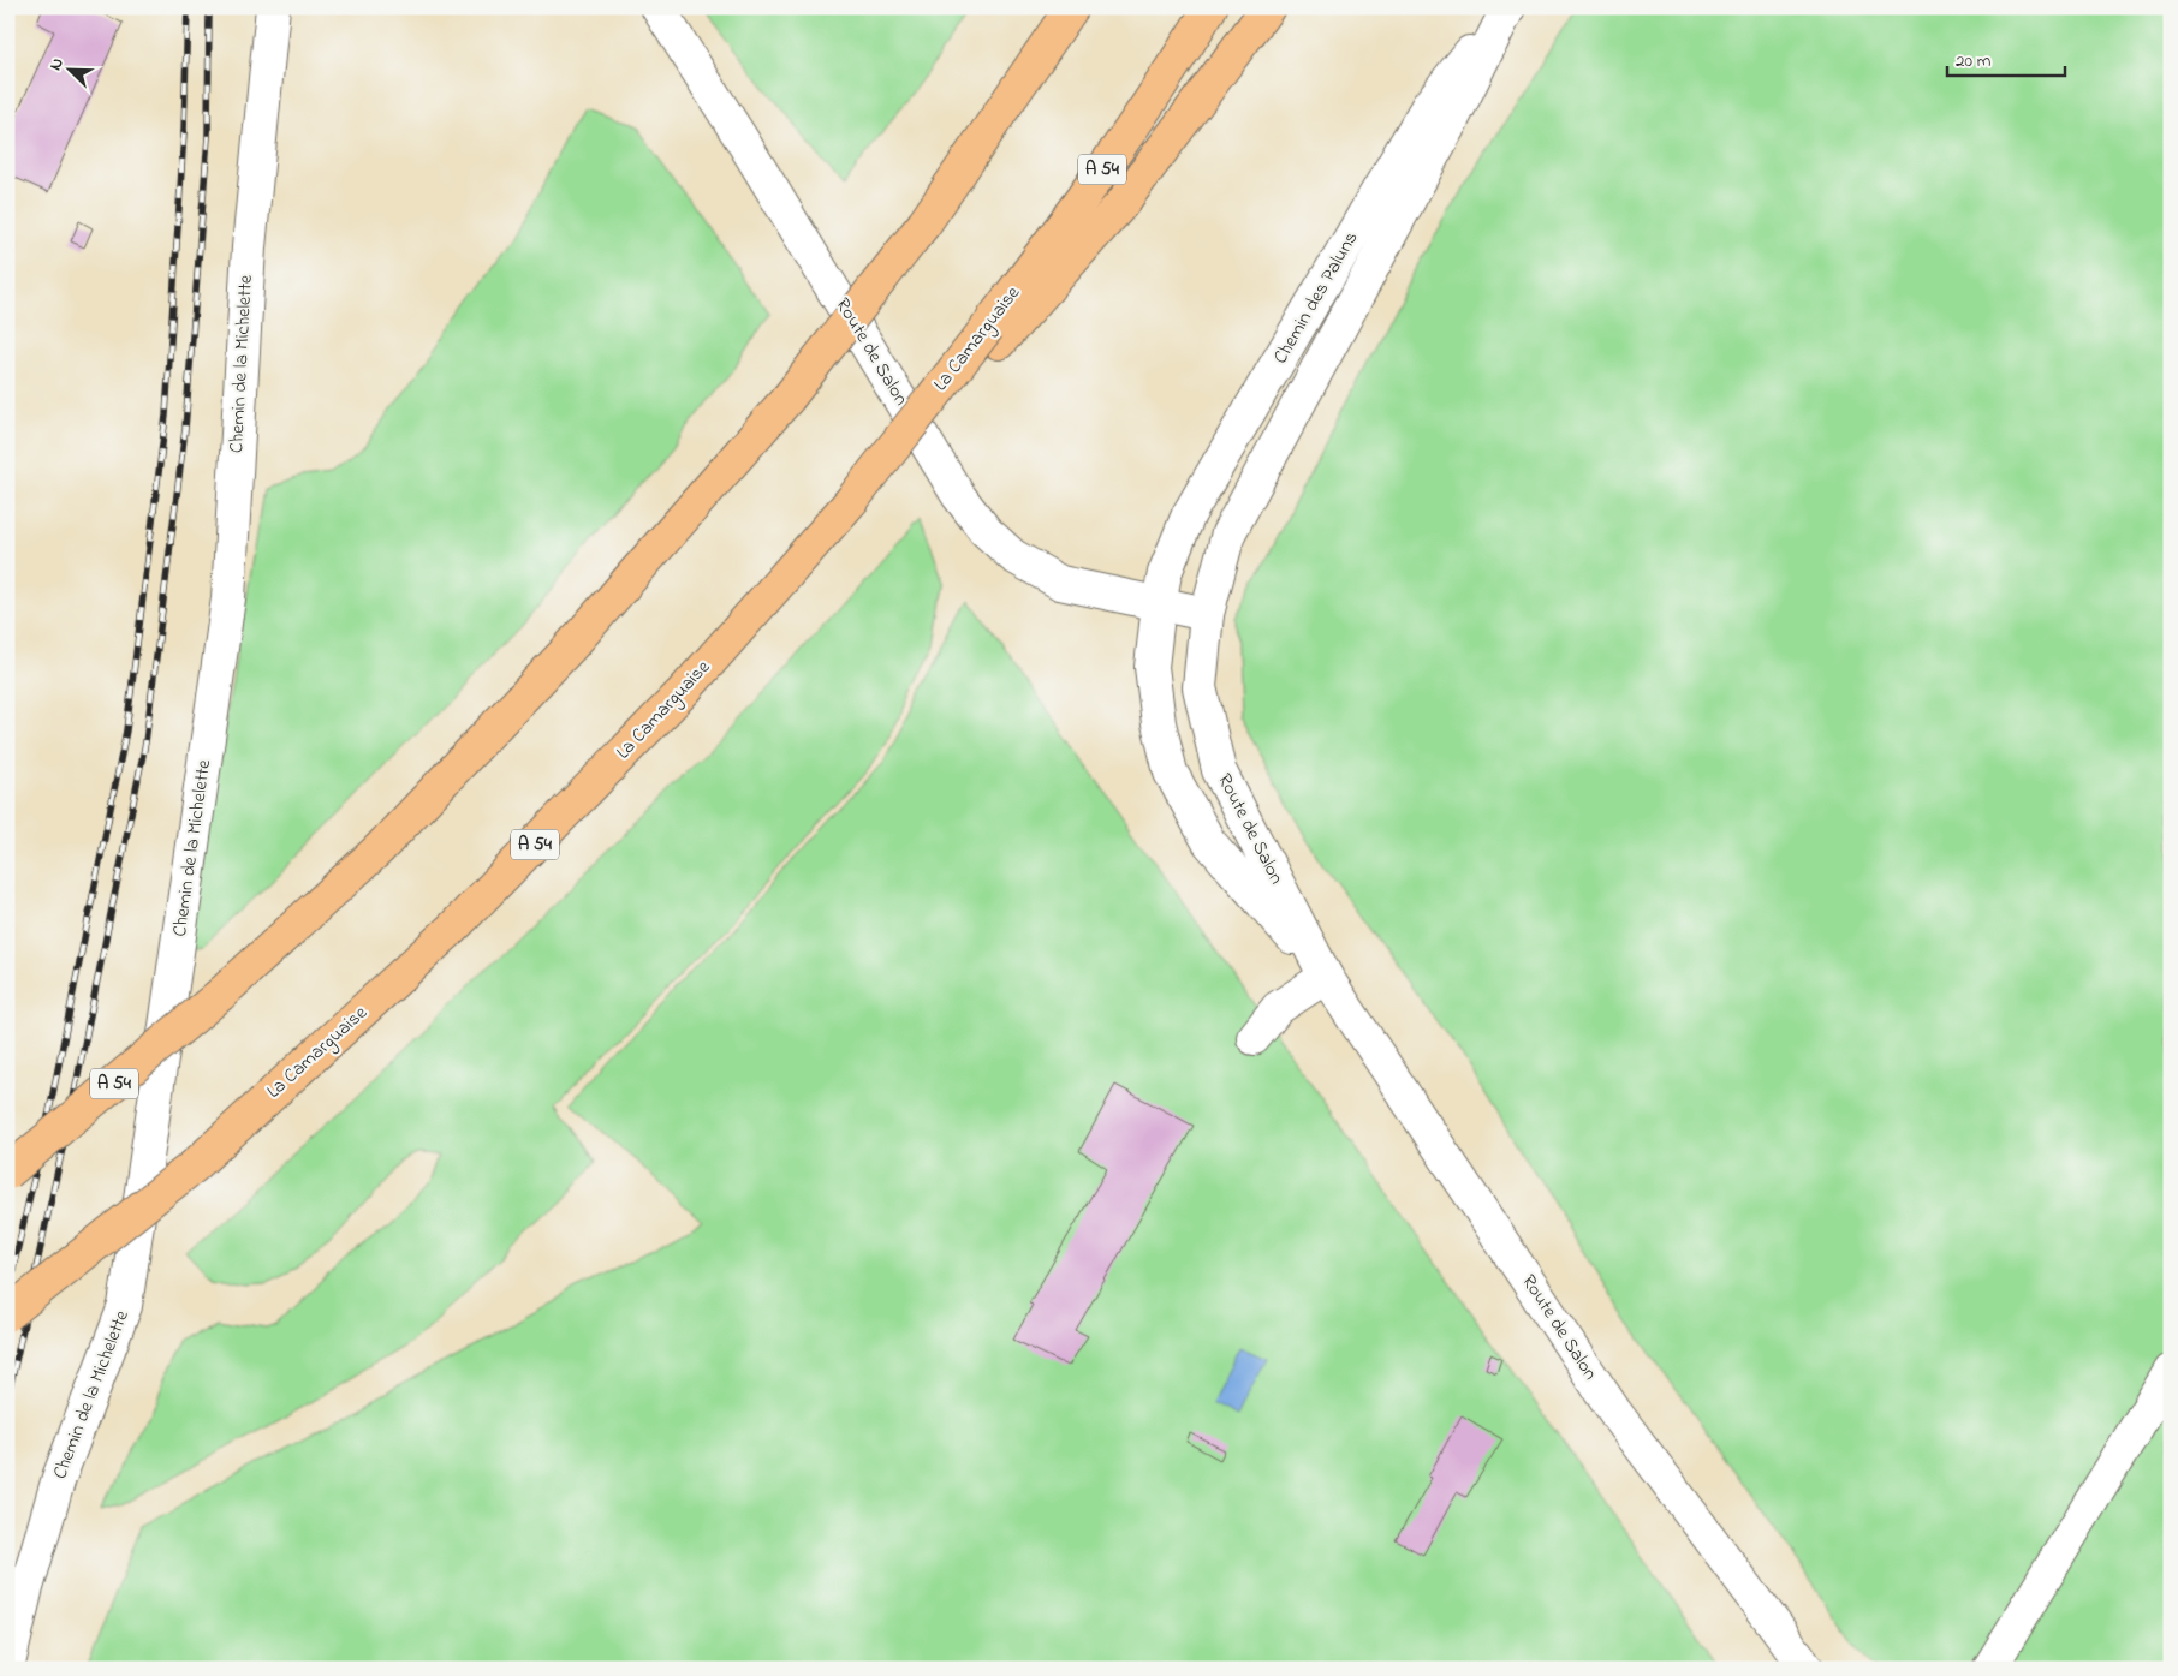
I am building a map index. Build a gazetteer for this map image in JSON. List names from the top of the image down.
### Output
{
  "streets": {
    "highway": ["A 54", "La Camarguaise"],
    "street": ["Chemin des Paluns", "Route de Salon", "Chemin de la Michelette"]
  },
  "crossings": [
    ["Chemin des Paluns", "Route de Salon"]
  ],
  "scale_bar": "20 m",
  "north": "top left"
}
